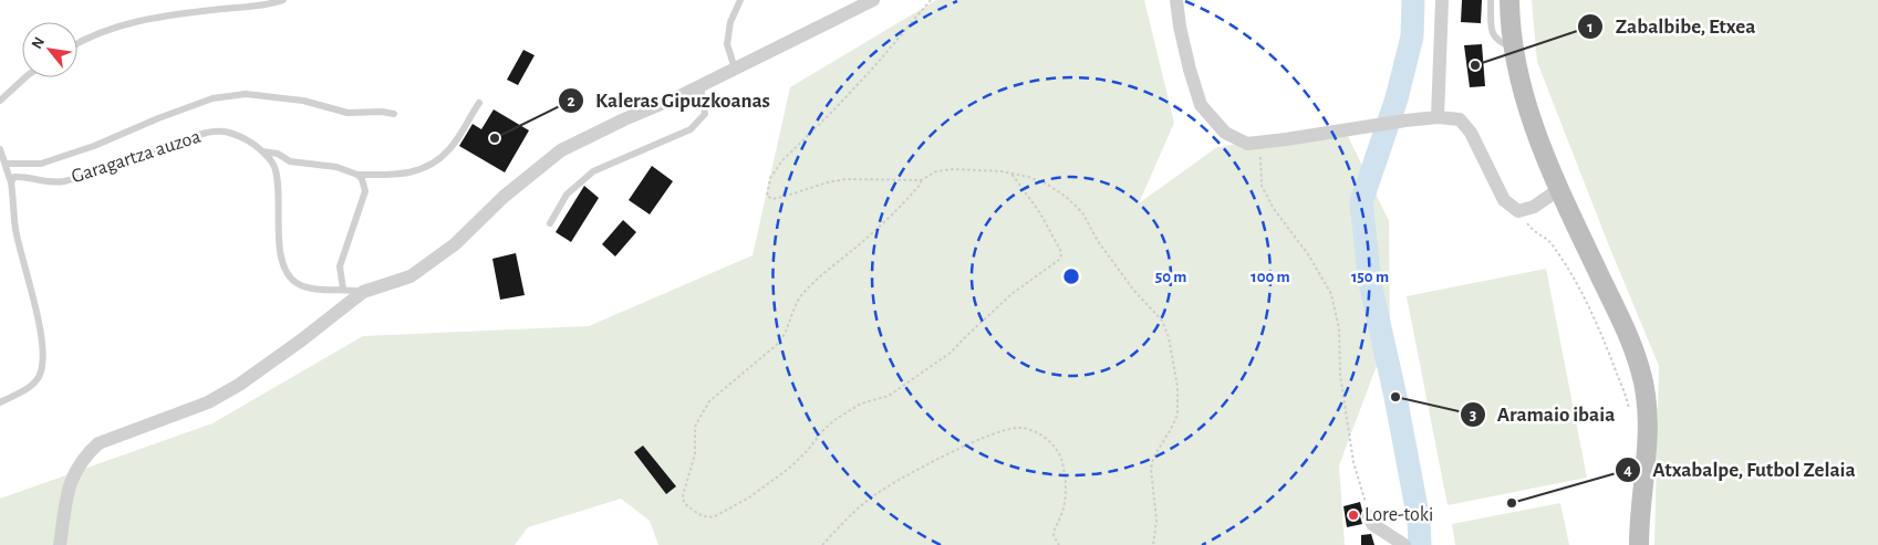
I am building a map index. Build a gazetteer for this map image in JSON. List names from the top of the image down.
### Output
{
  "streets": {
    "lane": ["Garagartza auzoa"]
  },
  "places": [
    "Zabalbibe, Etxea",
    "Kaleras Gipuzkoanas",
    "Aramaio ibaia",
    "Atxabalpe, Futbol Zelaia",
    "Lore-toki"
  ],
  "north": "top left",
  "rings": ["50 m", "100 m", "150 m"]
}
